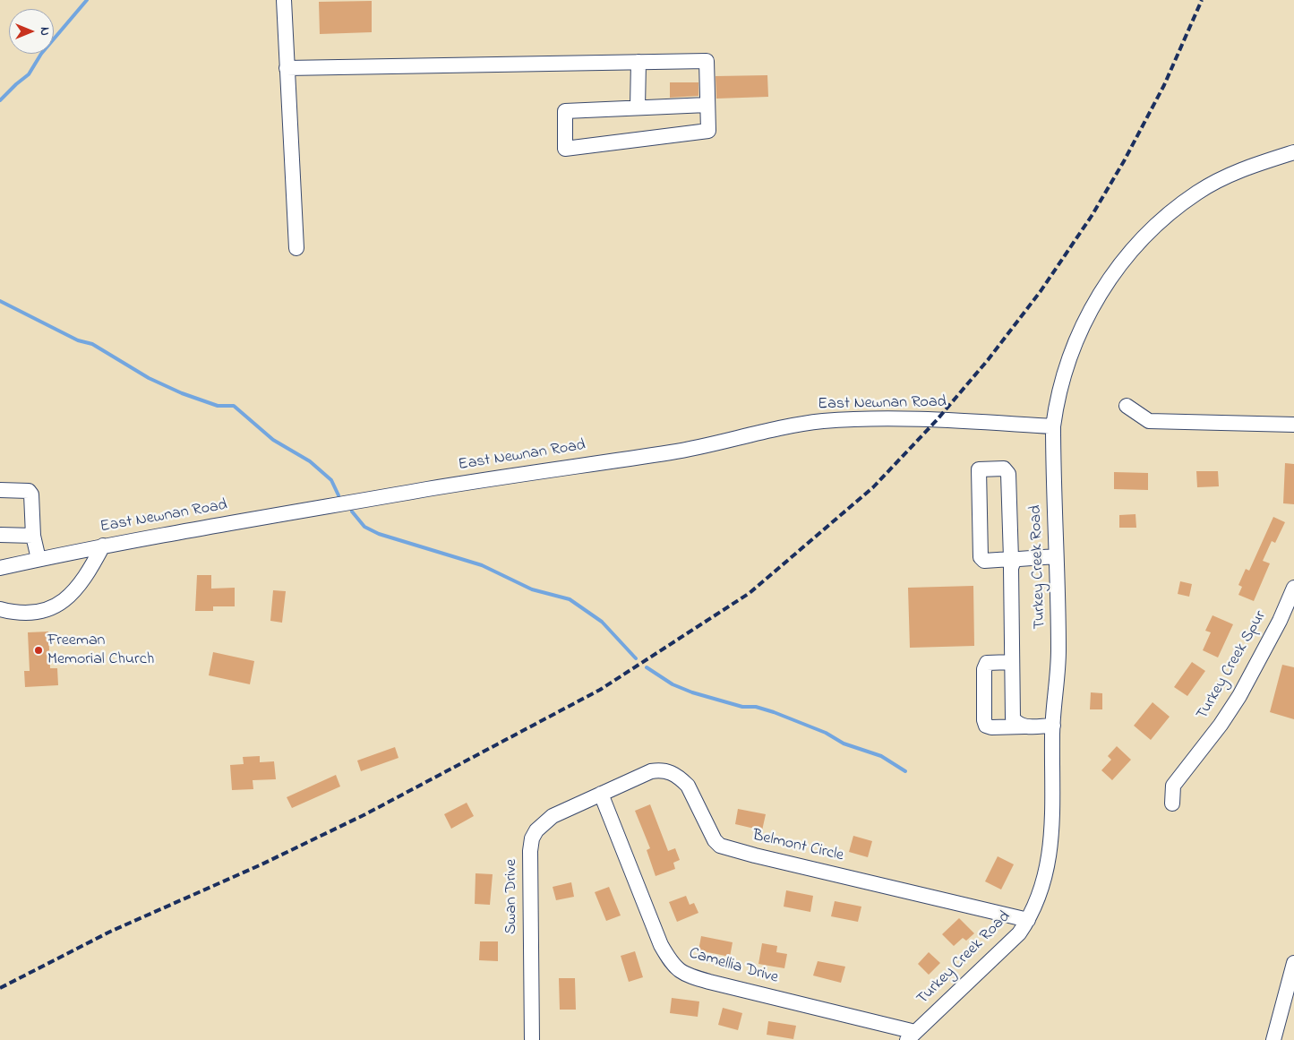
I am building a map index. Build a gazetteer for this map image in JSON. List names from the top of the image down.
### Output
{
  "streets": {
    "street": [
      "East Newnan Road",
      "Turkey Creek Road",
      "Turkey Creek Spur",
      "Belmont Circle",
      "Swan Drive",
      "Camellia Drive"
    ]
  },
  "crossings": [
    ["East Newnan Road", "Turkey Creek Road"],
    ["Turkey Creek Road", "Belmont Circle"],
    ["Turkey Creek Road", "Camellia Drive"],
    ["Belmont Circle", "Swan Drive"],
    ["Belmont Circle", "Camellia Drive"],
    ["Swan Drive", "Camellia Drive"]
  ],
  "places": ["Freeman Memorial Church"],
  "north": "right"
}
